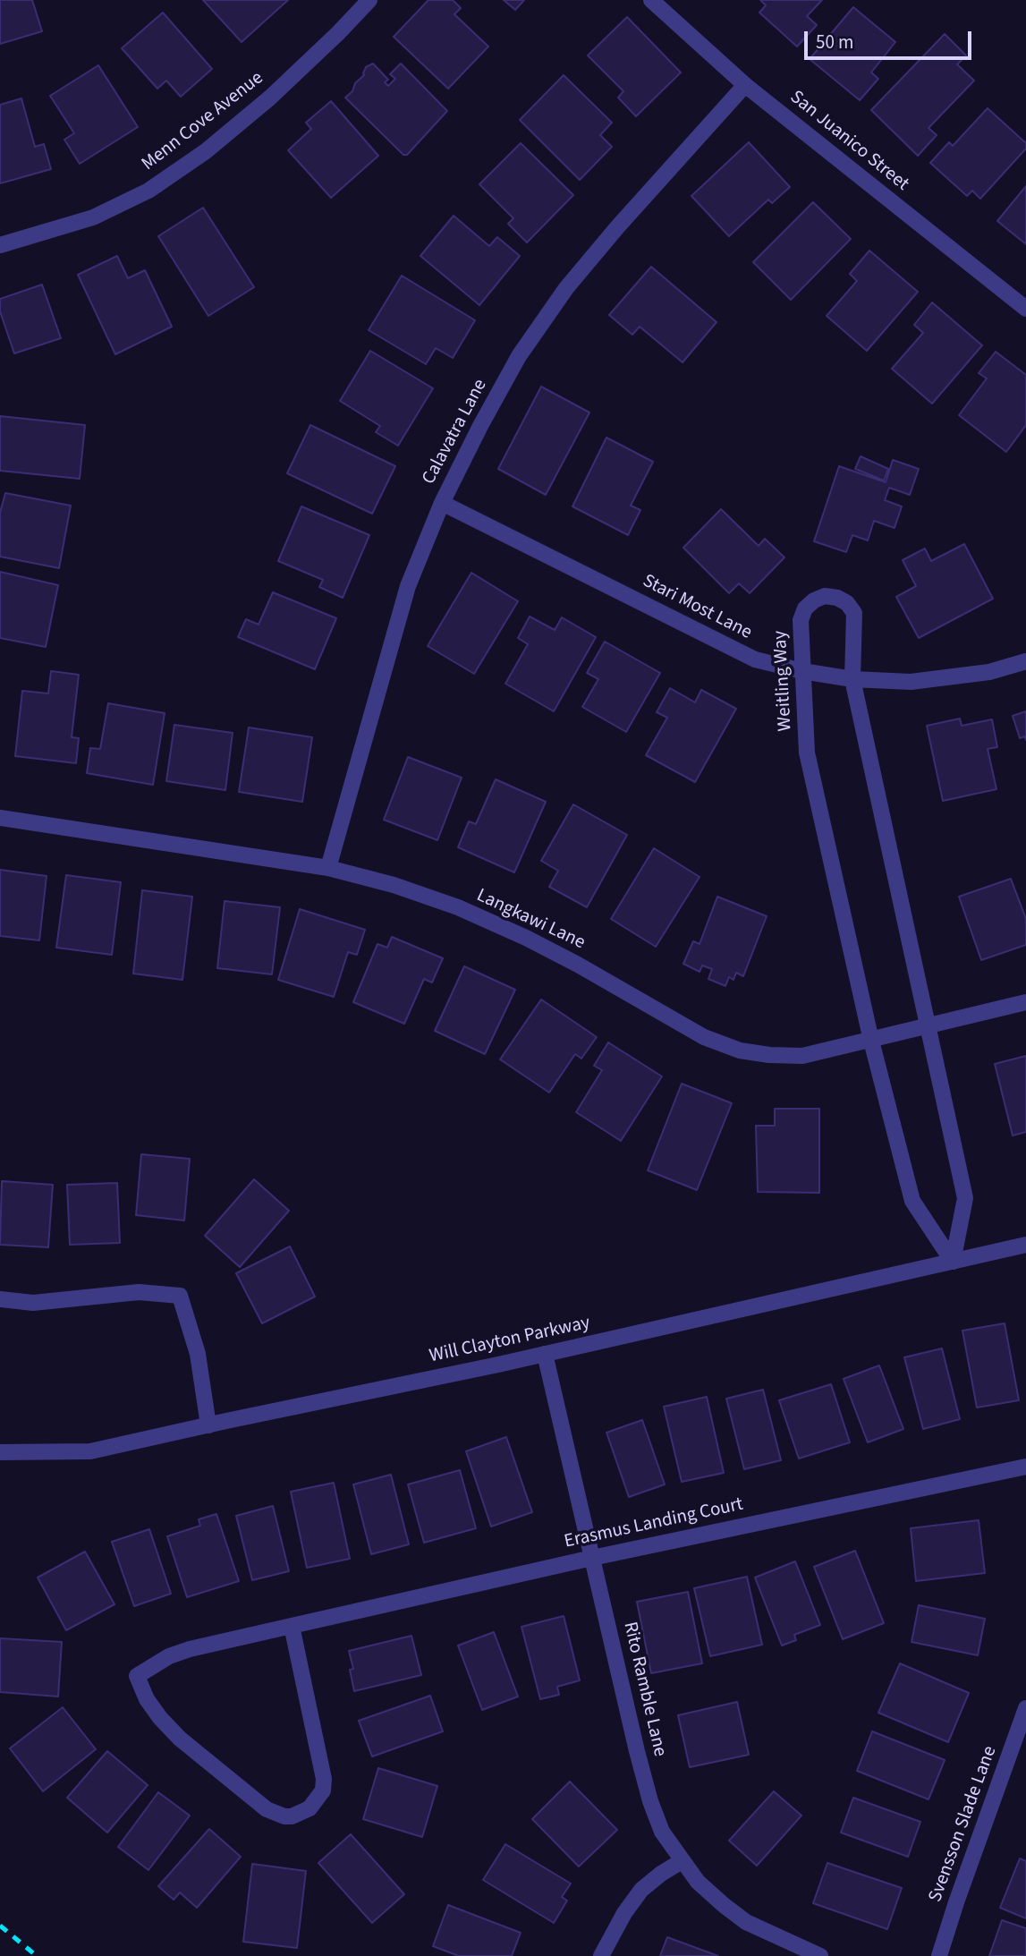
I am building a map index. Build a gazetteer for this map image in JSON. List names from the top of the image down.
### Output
{
  "streets": {
    "street": [
      "Menn Cove Avenue",
      "San Juanico Street",
      "Calavatra Lane",
      "Stari Most Lane",
      "Weitling Way",
      "Langkawi Lane",
      "Will Clayton Parkway",
      "Erasmus Landing Court",
      "Rito Ramble Lane",
      "Svensson Slade Lane"
    ]
  },
  "crossings": [
    ["San Juanico Street", "Calavatra Lane"],
    ["Calavatra Lane", "Stari Most Lane"],
    ["Calavatra Lane", "Langkawi Lane"],
    ["Stari Most Lane", "Weitling Way"],
    ["Weitling Way", "Langkawi Lane"],
    ["Weitling Way", "Will Clayton Parkway"],
    ["Will Clayton Parkway", "Rito Ramble Lane"],
    ["Erasmus Landing Court", "Rito Ramble Lane"]
  ],
  "scale_bar": "50 m"
}
